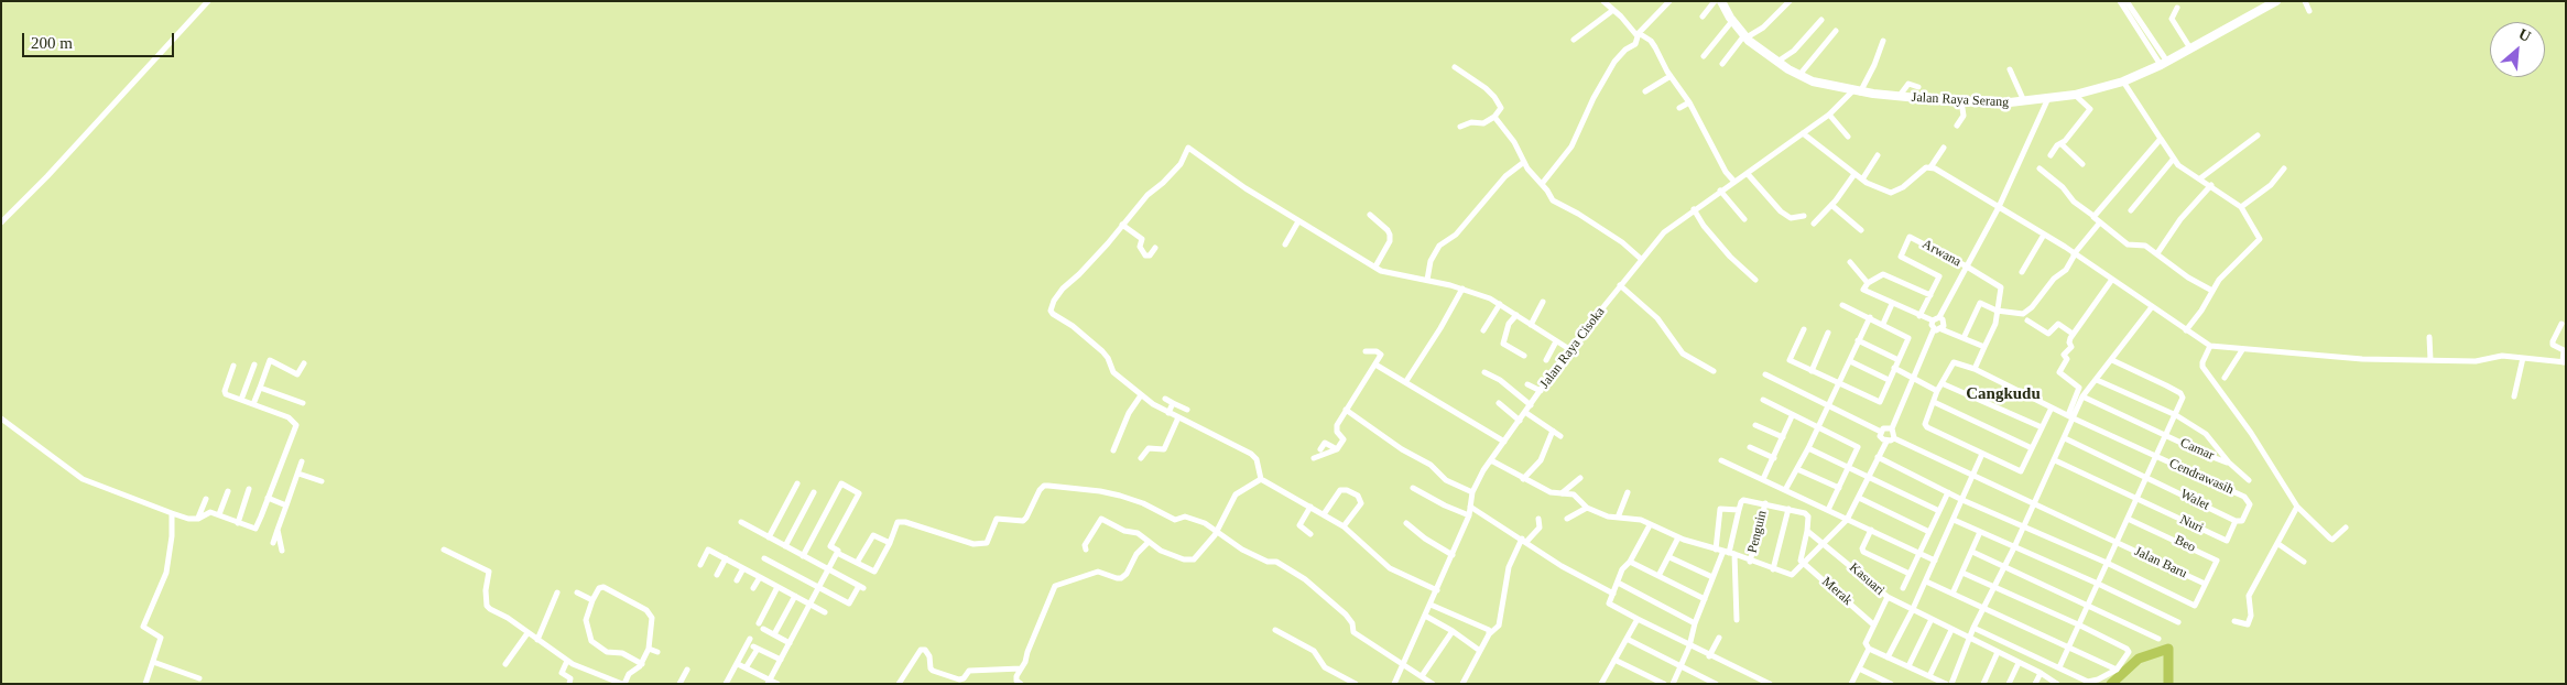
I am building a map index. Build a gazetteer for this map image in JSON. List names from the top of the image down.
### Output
{
  "streets": {
    "highway": ["Jalan Raya Serang"],
    "street": [
      "Arwana",
      "Jalan Raya Cisoka",
      "Camar",
      "Cendrawasih",
      "Walet",
      "Nuri",
      "Penguin",
      "Beo",
      "Jalan Baru",
      "Kasuari",
      "Merak"
    ]
  },
  "crossings": [
    ["Jalan Raya Serang", "Jalan Raya Cisoka"],
    ["Cendrawasih", "Walet"],
    ["Cendrawasih", "Nuri"],
    ["Walet", "Nuri"],
    ["Beo", "Jalan Baru"]
  ],
  "districts": ["Cangkudu"],
  "scale_bar": "200 m",
  "north": "top right"
}
